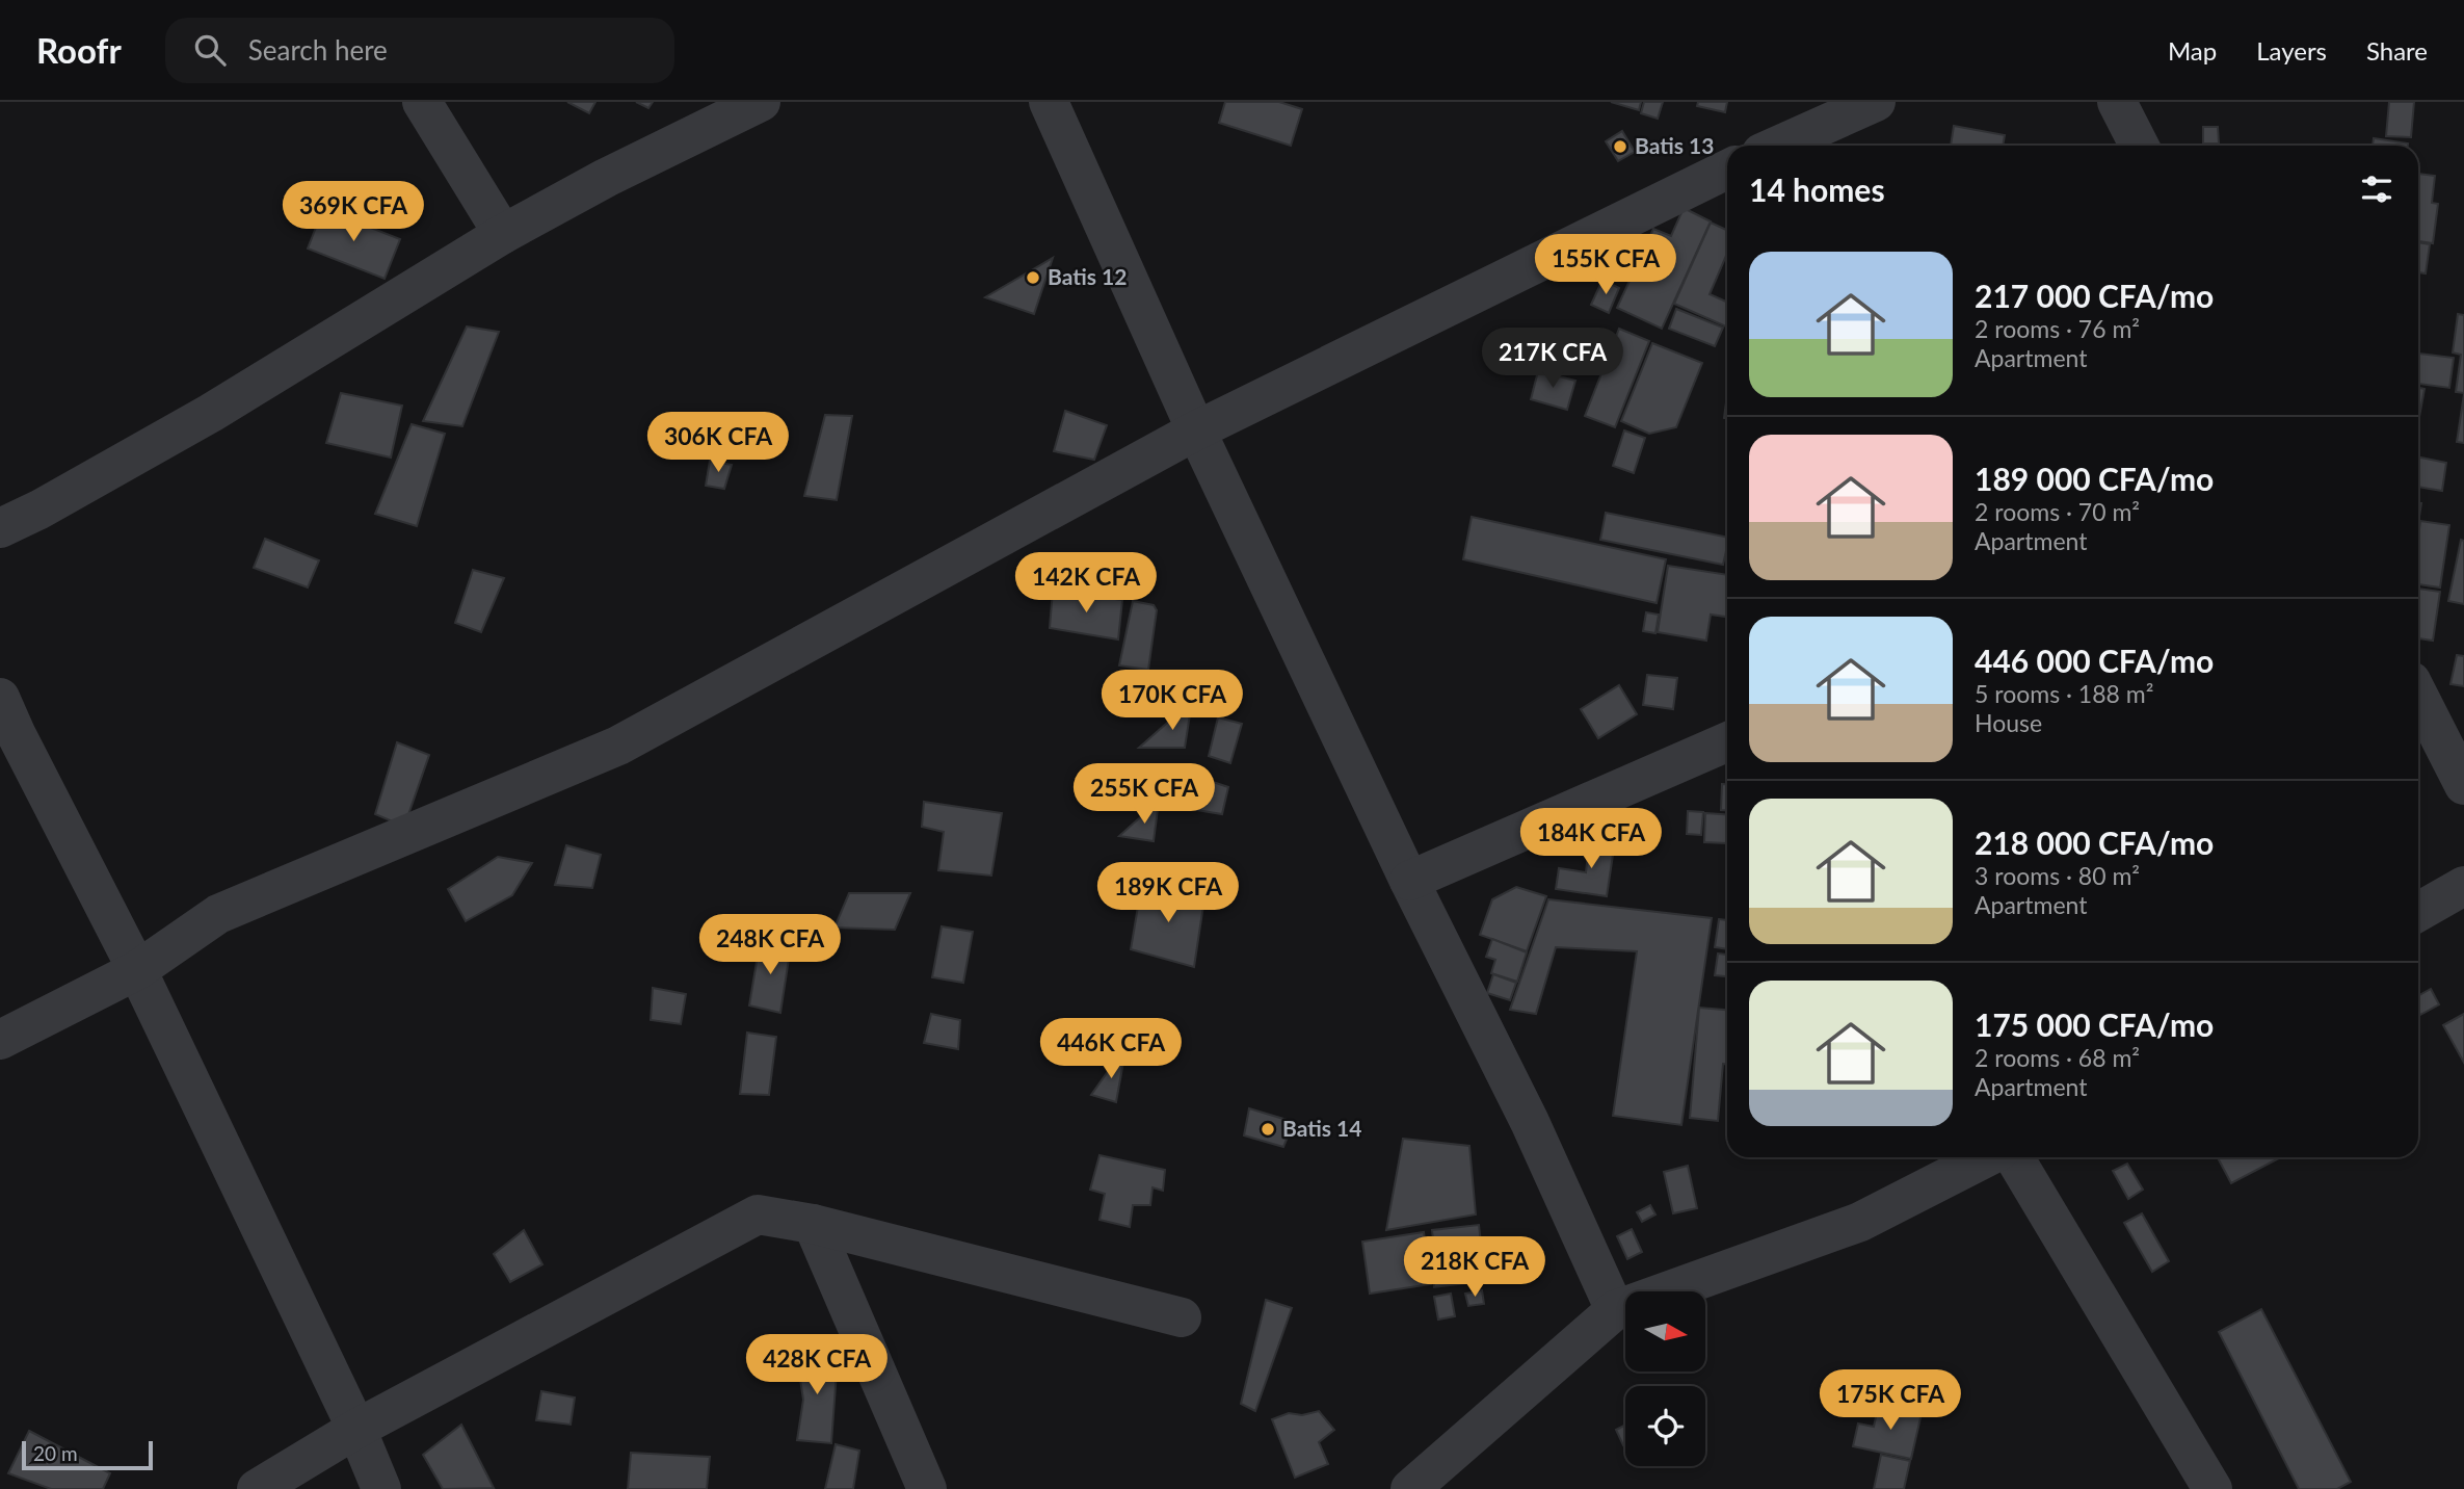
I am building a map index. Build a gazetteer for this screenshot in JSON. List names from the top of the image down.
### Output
{
  "places": ["Batis 13", "Batis 12", "Batis 14"],
  "scale_bar": "20 m",
  "north": "right",
  "page": {
    "header": "Roofr",
    "search": "Search here",
    "nav": ["Map", "Layers", "Share"],
    "heading": "14 homes",
    "price": [
      "369K CFA",
      "155K CFA",
      "217K CFA",
      "306K CFA",
      "142K CFA",
      "170K CFA",
      "255K CFA",
      "184K CFA",
      "189K CFA",
      "248K CFA",
      "446K CFA",
      "218K CFA",
      "428K CFA",
      "175K CFA"
    ],
    "list": [
      {
        "name": "217 000 CFA/mo",
        "note": "2 rooms · 76 m² · Apartment"
      },
      {
        "name": "189 000 CFA/mo",
        "note": "2 rooms · 70 m² · Apartment"
      },
      {
        "name": "446 000 CFA/mo",
        "note": "5 rooms · 188 m² · House"
      },
      {
        "name": "218 000 CFA/mo",
        "note": "3 rooms · 80 m² · Apartment"
      },
      {
        "name": "175 000 CFA/mo",
        "note": "2 rooms · 68 m² · Apartment"
      }
    ],
    "scale": "20 m"
  }
}
